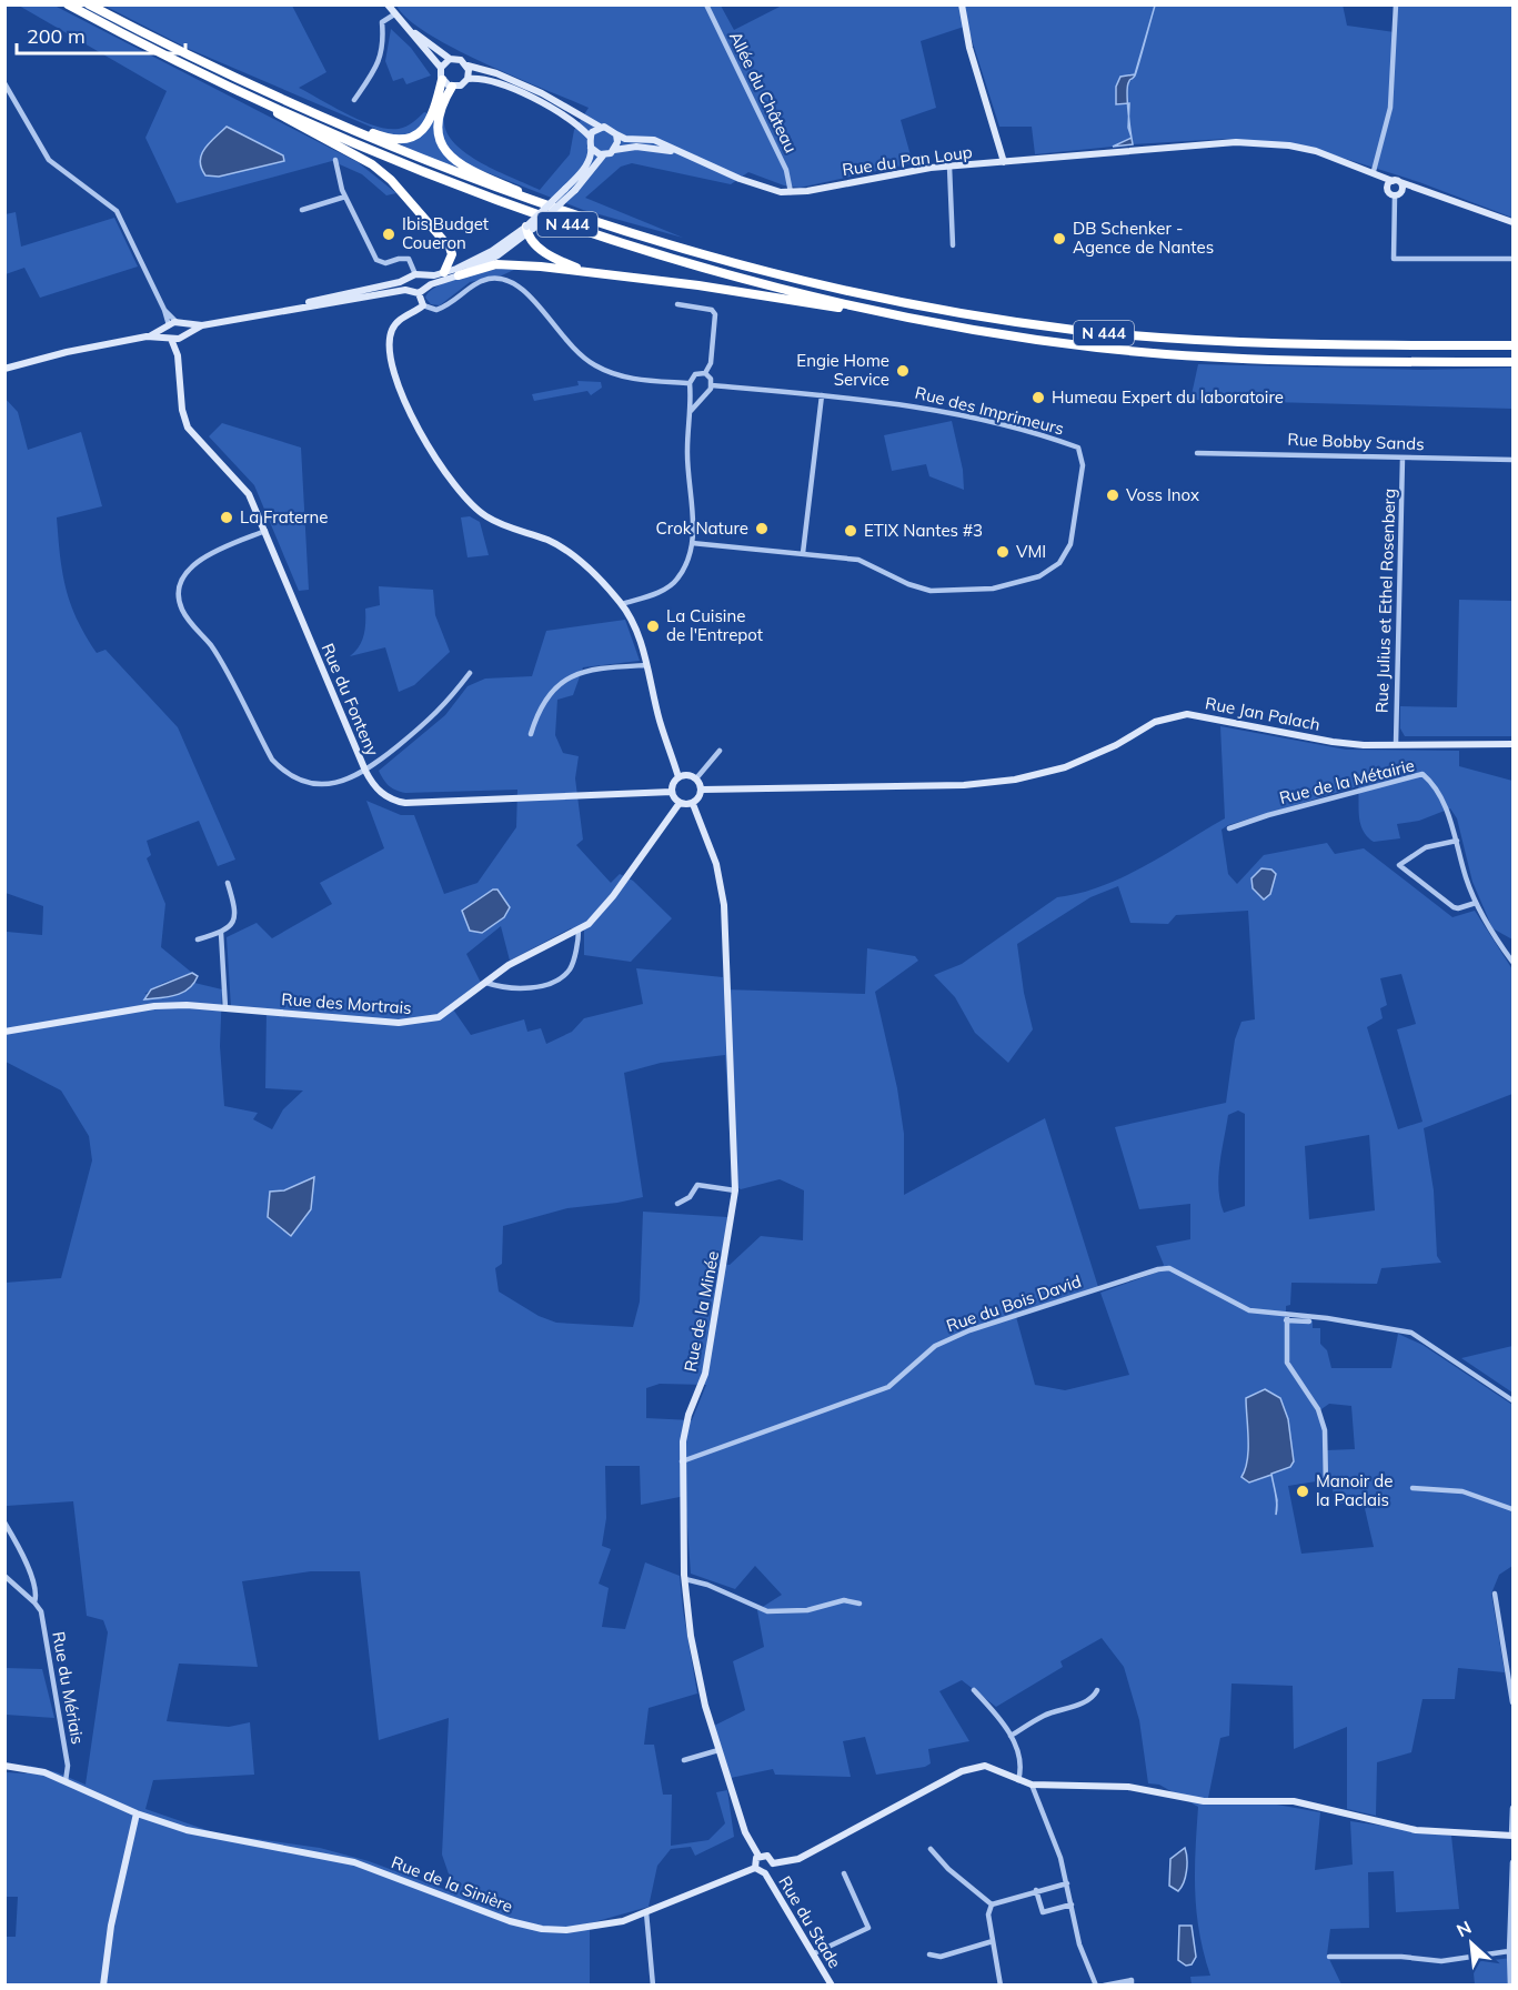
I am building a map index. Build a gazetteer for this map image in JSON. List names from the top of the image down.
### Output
{
  "streets": {
    "highway": ["N 444"],
    "street": [
      "Allée du Château",
      "Rue du Pan Loup",
      "Rue des Imprimeurs",
      "Rue Bobby Sands",
      "Rue Julius et Ethel Rosenberg",
      "Rue du Fonteny",
      "Rue Jan Palach",
      "Rue de la Métairie",
      "Rue des Mortrais",
      "Rue du Bois David",
      "Rue de la Minée",
      "Rue du Mériais",
      "Rue de la Sinière",
      "Rue du Stade"
    ]
  },
  "crossings": [
    ["Allée du Château", "Rue du Pan Loup"],
    ["Rue Bobby Sands", "Rue Julius et Ethel Rosenberg"],
    ["Rue Julius et Ethel Rosenberg", "Rue Jan Palach"],
    ["Rue du Fonteny", "Rue Jan Palach"],
    ["Rue du Fonteny", "Rue des Mortrais"],
    ["Rue du Fonteny", "Rue de la Minée"],
    ["Rue Jan Palach", "Rue des Mortrais"],
    ["Rue Jan Palach", "Rue de la Minée"],
    ["Rue des Mortrais", "Rue de la Minée"],
    ["Rue du Bois David", "Rue de la Minée"],
    ["Rue de la Minée", "Rue de la Sinière"],
    ["Rue de la Minée", "Rue du Stade"],
    ["Rue du Mériais", "Rue de la Sinière"],
    ["Rue de la Sinière", "Rue du Stade"]
  ],
  "places": [
    "Ibis Budget Coueron",
    "DB Schenker - Agence de Nantes",
    "Engie Home Service",
    "Humeau Expert du laboratoire",
    "Voss Inox",
    "La Fraterne",
    "Crok Nature",
    "ETIX Nantes #3",
    "VMI",
    "La Cuisine de l'Entrepot",
    "Manoir de la Paclais"
  ],
  "scale_bar": "200 m",
  "north": "top left"
}
